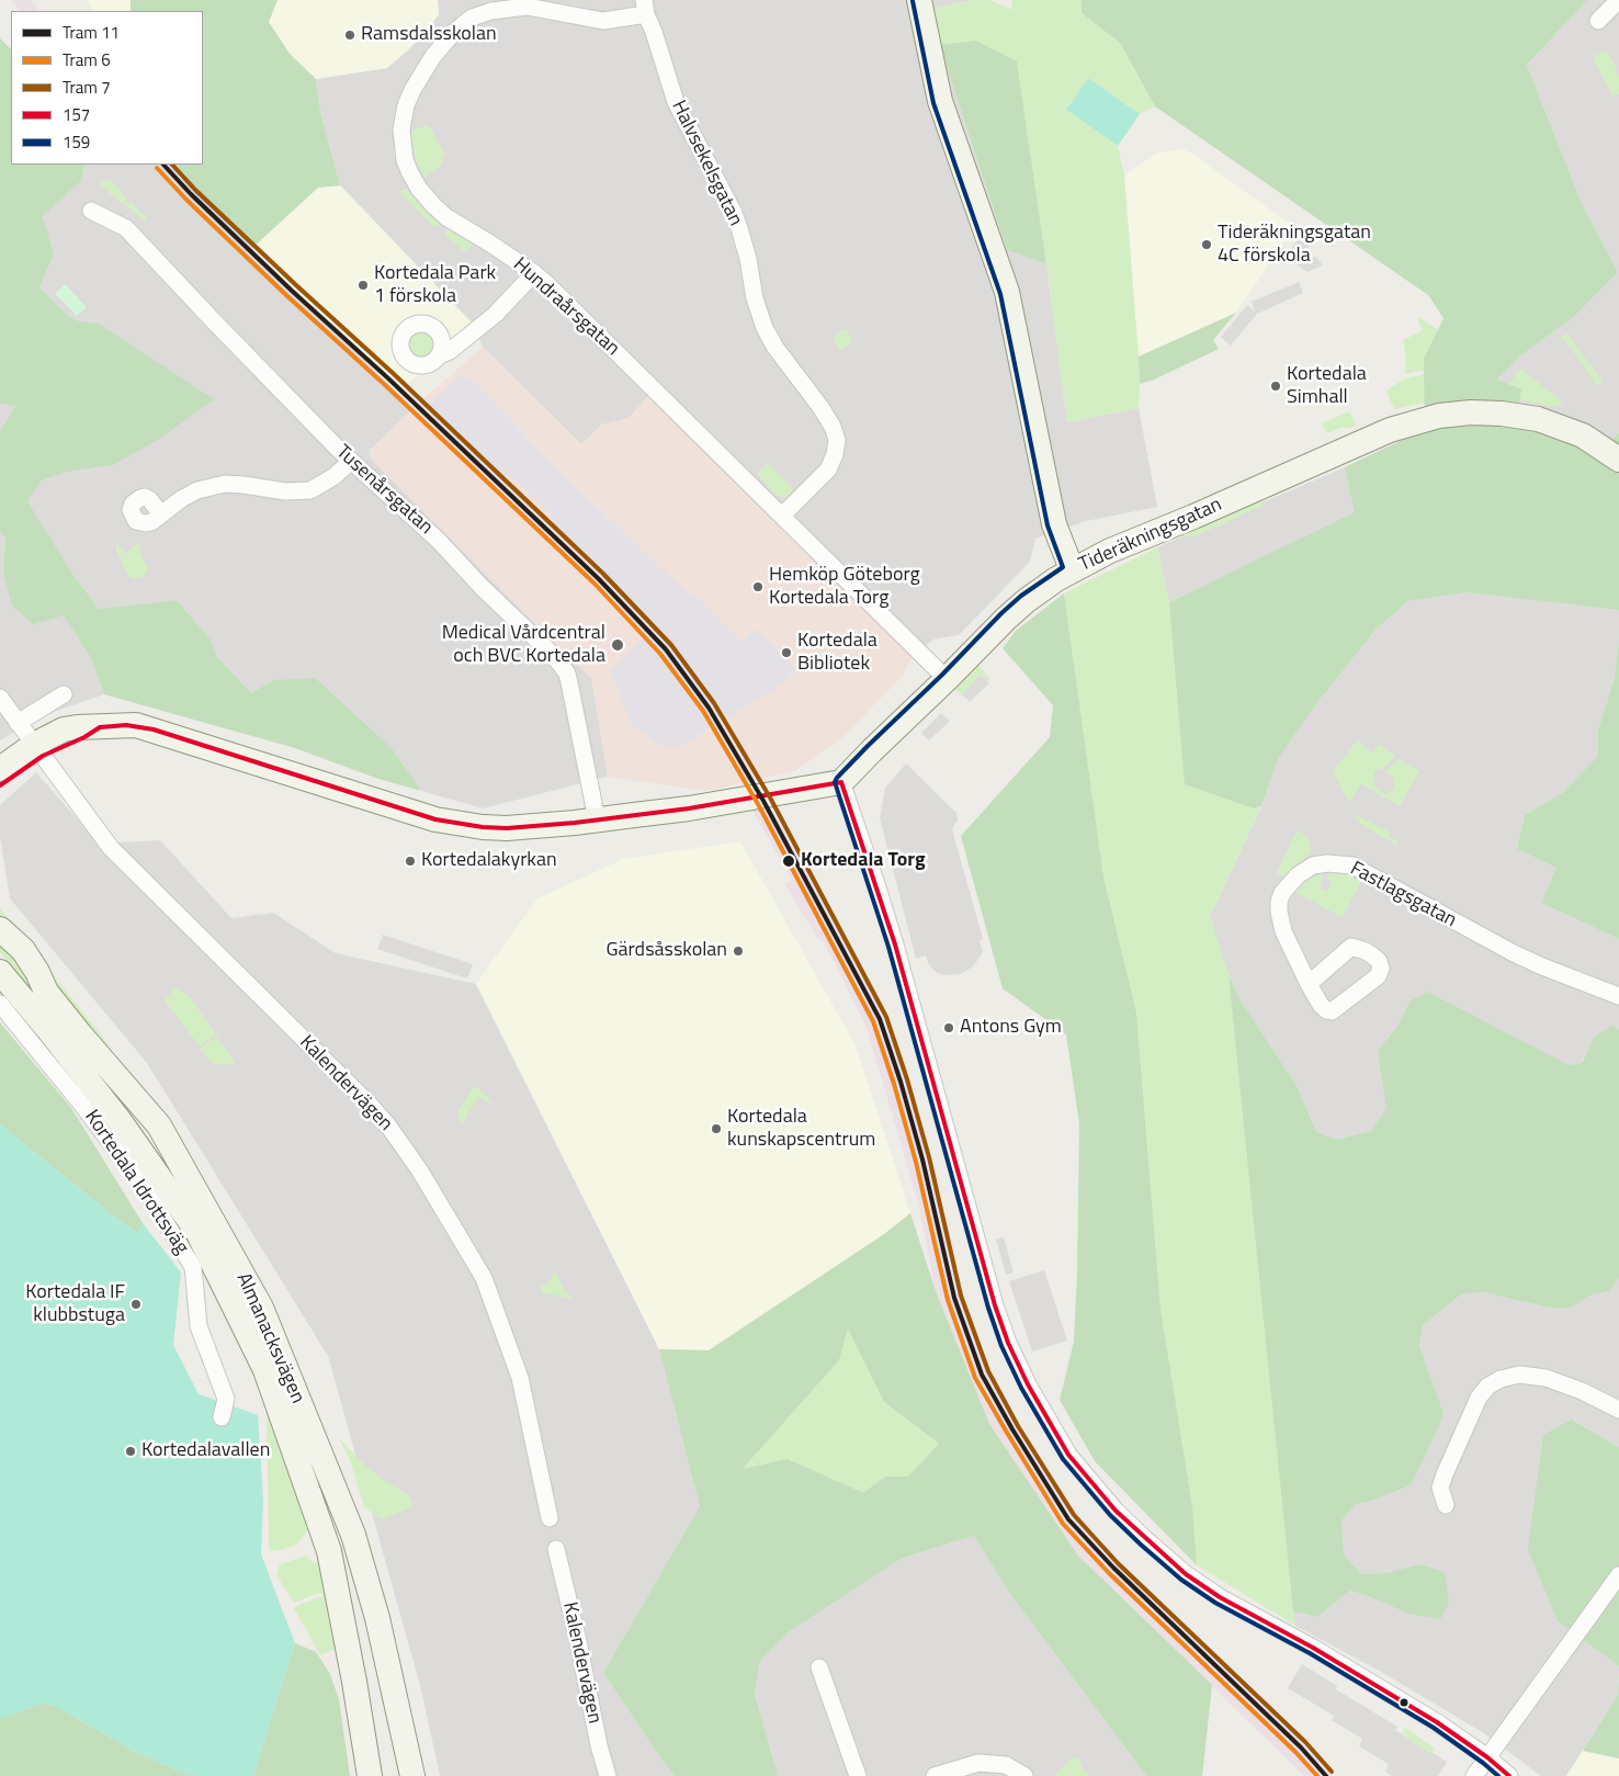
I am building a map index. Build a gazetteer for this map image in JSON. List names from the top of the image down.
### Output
{
  "streets": {
    "street": [
      "Halvsekelsgatan",
      "Hundraårsgatan",
      "Tusenårsgatan",
      "Tideräkningsgatan",
      "Fastlagsgatan",
      "Kalendervägen",
      "Kortedala Idrottsväg",
      "Almanacksvägen"
    ]
  },
  "crossings": [
    ["Halvsekelsgatan", "Hundraårsgatan"],
    ["Hundraårsgatan", "Tideräkningsgatan"]
  ],
  "places": [
    "Ramsdalsskolan",
    "Tideräkningsgatan 4C förskola",
    "Kortedala Park 1 förskola",
    "Kortedala Simhall",
    "Hemköp Göteborg Kortedala Torg",
    "Medical Vårdcentral och BVC Kortedala",
    "Kortedala Bibliotek",
    "Kortedalakyrkan",
    "Kortedala Torg",
    "Gärdsåsskolan",
    "Antons Gym",
    "Kortedala kunskapscentrum",
    "Kortedala IF klubbstuga",
    "Kortedalavallen"
  ],
  "lines": [
    "transit line 159",
    "tram line 11",
    "tram line 7",
    "tram line 6",
    "transit line 157"
  ],
  "legend": [
    "Tram 11",
    "Tram 6",
    "Tram 7",
    "157",
    "159"
  ]
}
